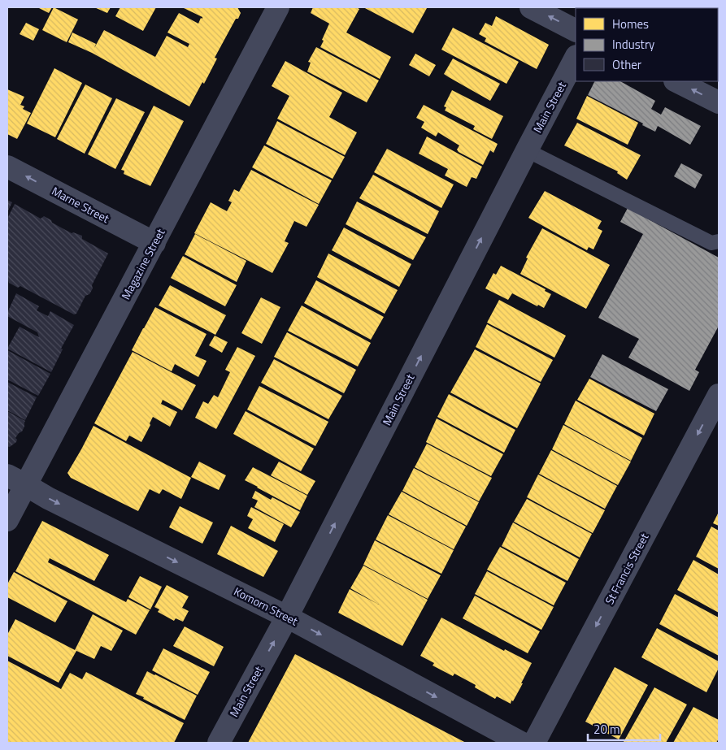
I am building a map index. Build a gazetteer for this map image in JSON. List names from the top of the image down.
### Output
{
  "streets": {
    "street": [
      "Main Street",
      "Marne Street",
      "Magazine Street",
      "St Francis Street",
      "Komorn Street"
    ]
  },
  "crossings": [
    ["Main Street", "Komorn Street"],
    ["Marne Street", "Magazine Street"],
    ["Magazine Street", "Komorn Street"]
  ],
  "one_way": [
    "Main Street",
    "Marne Street",
    "St Francis Street",
    "Komorn Street"
  ],
  "legend": ["Homes", "Industry", "Other"],
  "scale_bar": "20 m"
}
